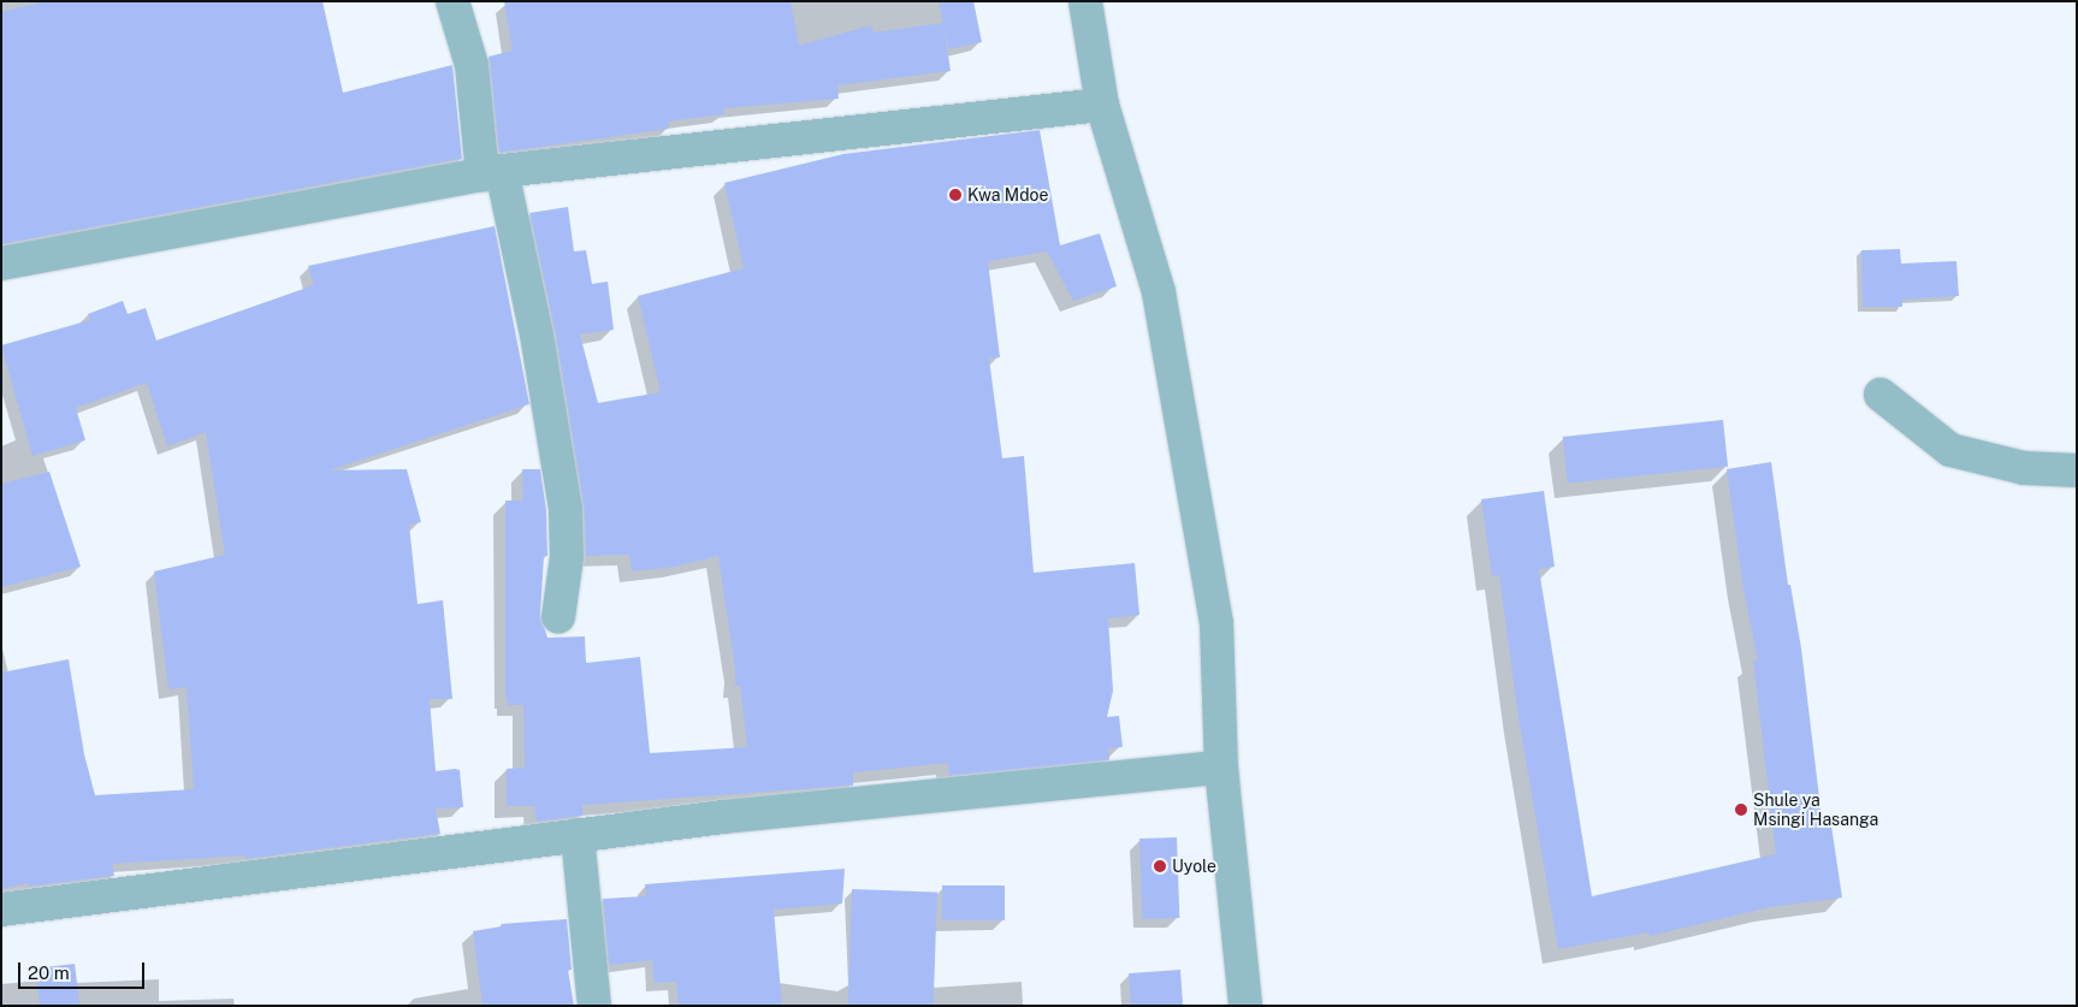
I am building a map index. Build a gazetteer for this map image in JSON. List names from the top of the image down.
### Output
{
  "places": ["Kwa Mdoe", "Shule ya Msingi Hasanga", "Uyole"],
  "scale_bar": "20 m"
}
